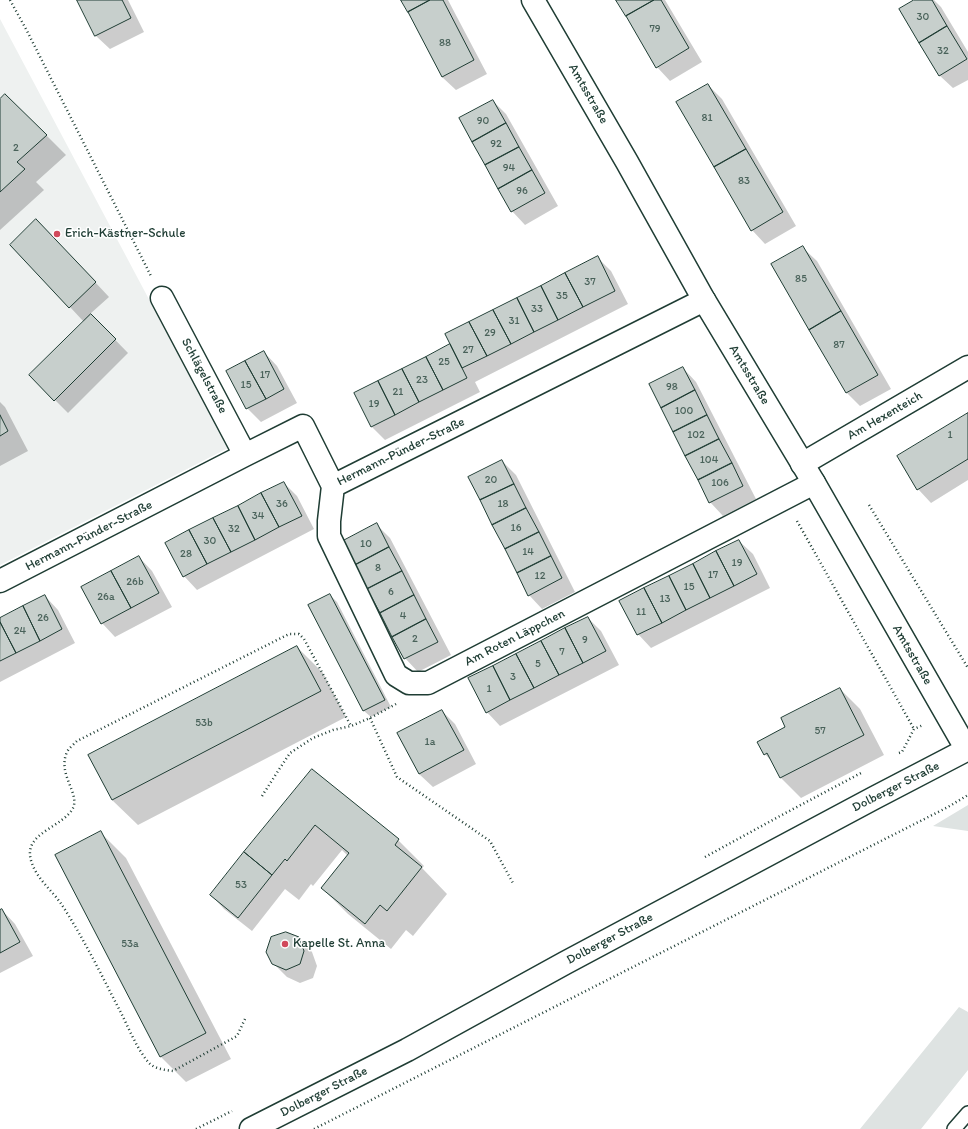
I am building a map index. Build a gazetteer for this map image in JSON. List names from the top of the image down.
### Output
{
  "streets": {
    "street": [
      "Amtsstraße",
      "Schlägelstraße",
      "Am Hexenteich",
      "Hermann-Pünder-Straße",
      "Am Roten Läppchen",
      "Dolberger Straße"
    ]
  },
  "crossings": [
    ["Amtsstraße", "Am Hexenteich"],
    ["Amtsstraße", "Hermann-Pünder-Straße"],
    ["Amtsstraße", "Am Roten Läppchen"],
    ["Amtsstraße", "Dolberger Straße"],
    ["Schlägelstraße", "Hermann-Pünder-Straße"]
  ],
  "places": ["Erich-Kästner-Schule", "Kapelle St. Anna"],
  "house_numbers": [
    "30",
    "79",
    "88",
    "32",
    "81",
    "90",
    "92",
    "2",
    "94",
    "83",
    "96",
    "85",
    "37",
    "35",
    "33",
    "31",
    "29",
    "87",
    "27",
    "25",
    "17",
    "23",
    "15",
    "98",
    "21",
    "19",
    "100",
    "102",
    "1",
    "104",
    "20",
    "106",
    "36",
    "18",
    "34",
    "16",
    "32",
    "30",
    "10",
    "14",
    "28",
    "19",
    "8",
    "17",
    "12",
    "26b",
    "15",
    "6",
    "26a",
    "13",
    "11",
    "4",
    "26",
    "24",
    "2",
    "9",
    "7",
    "5",
    "3",
    "1",
    "53b",
    "57",
    "1a",
    "53",
    "53a"
  ]
}
